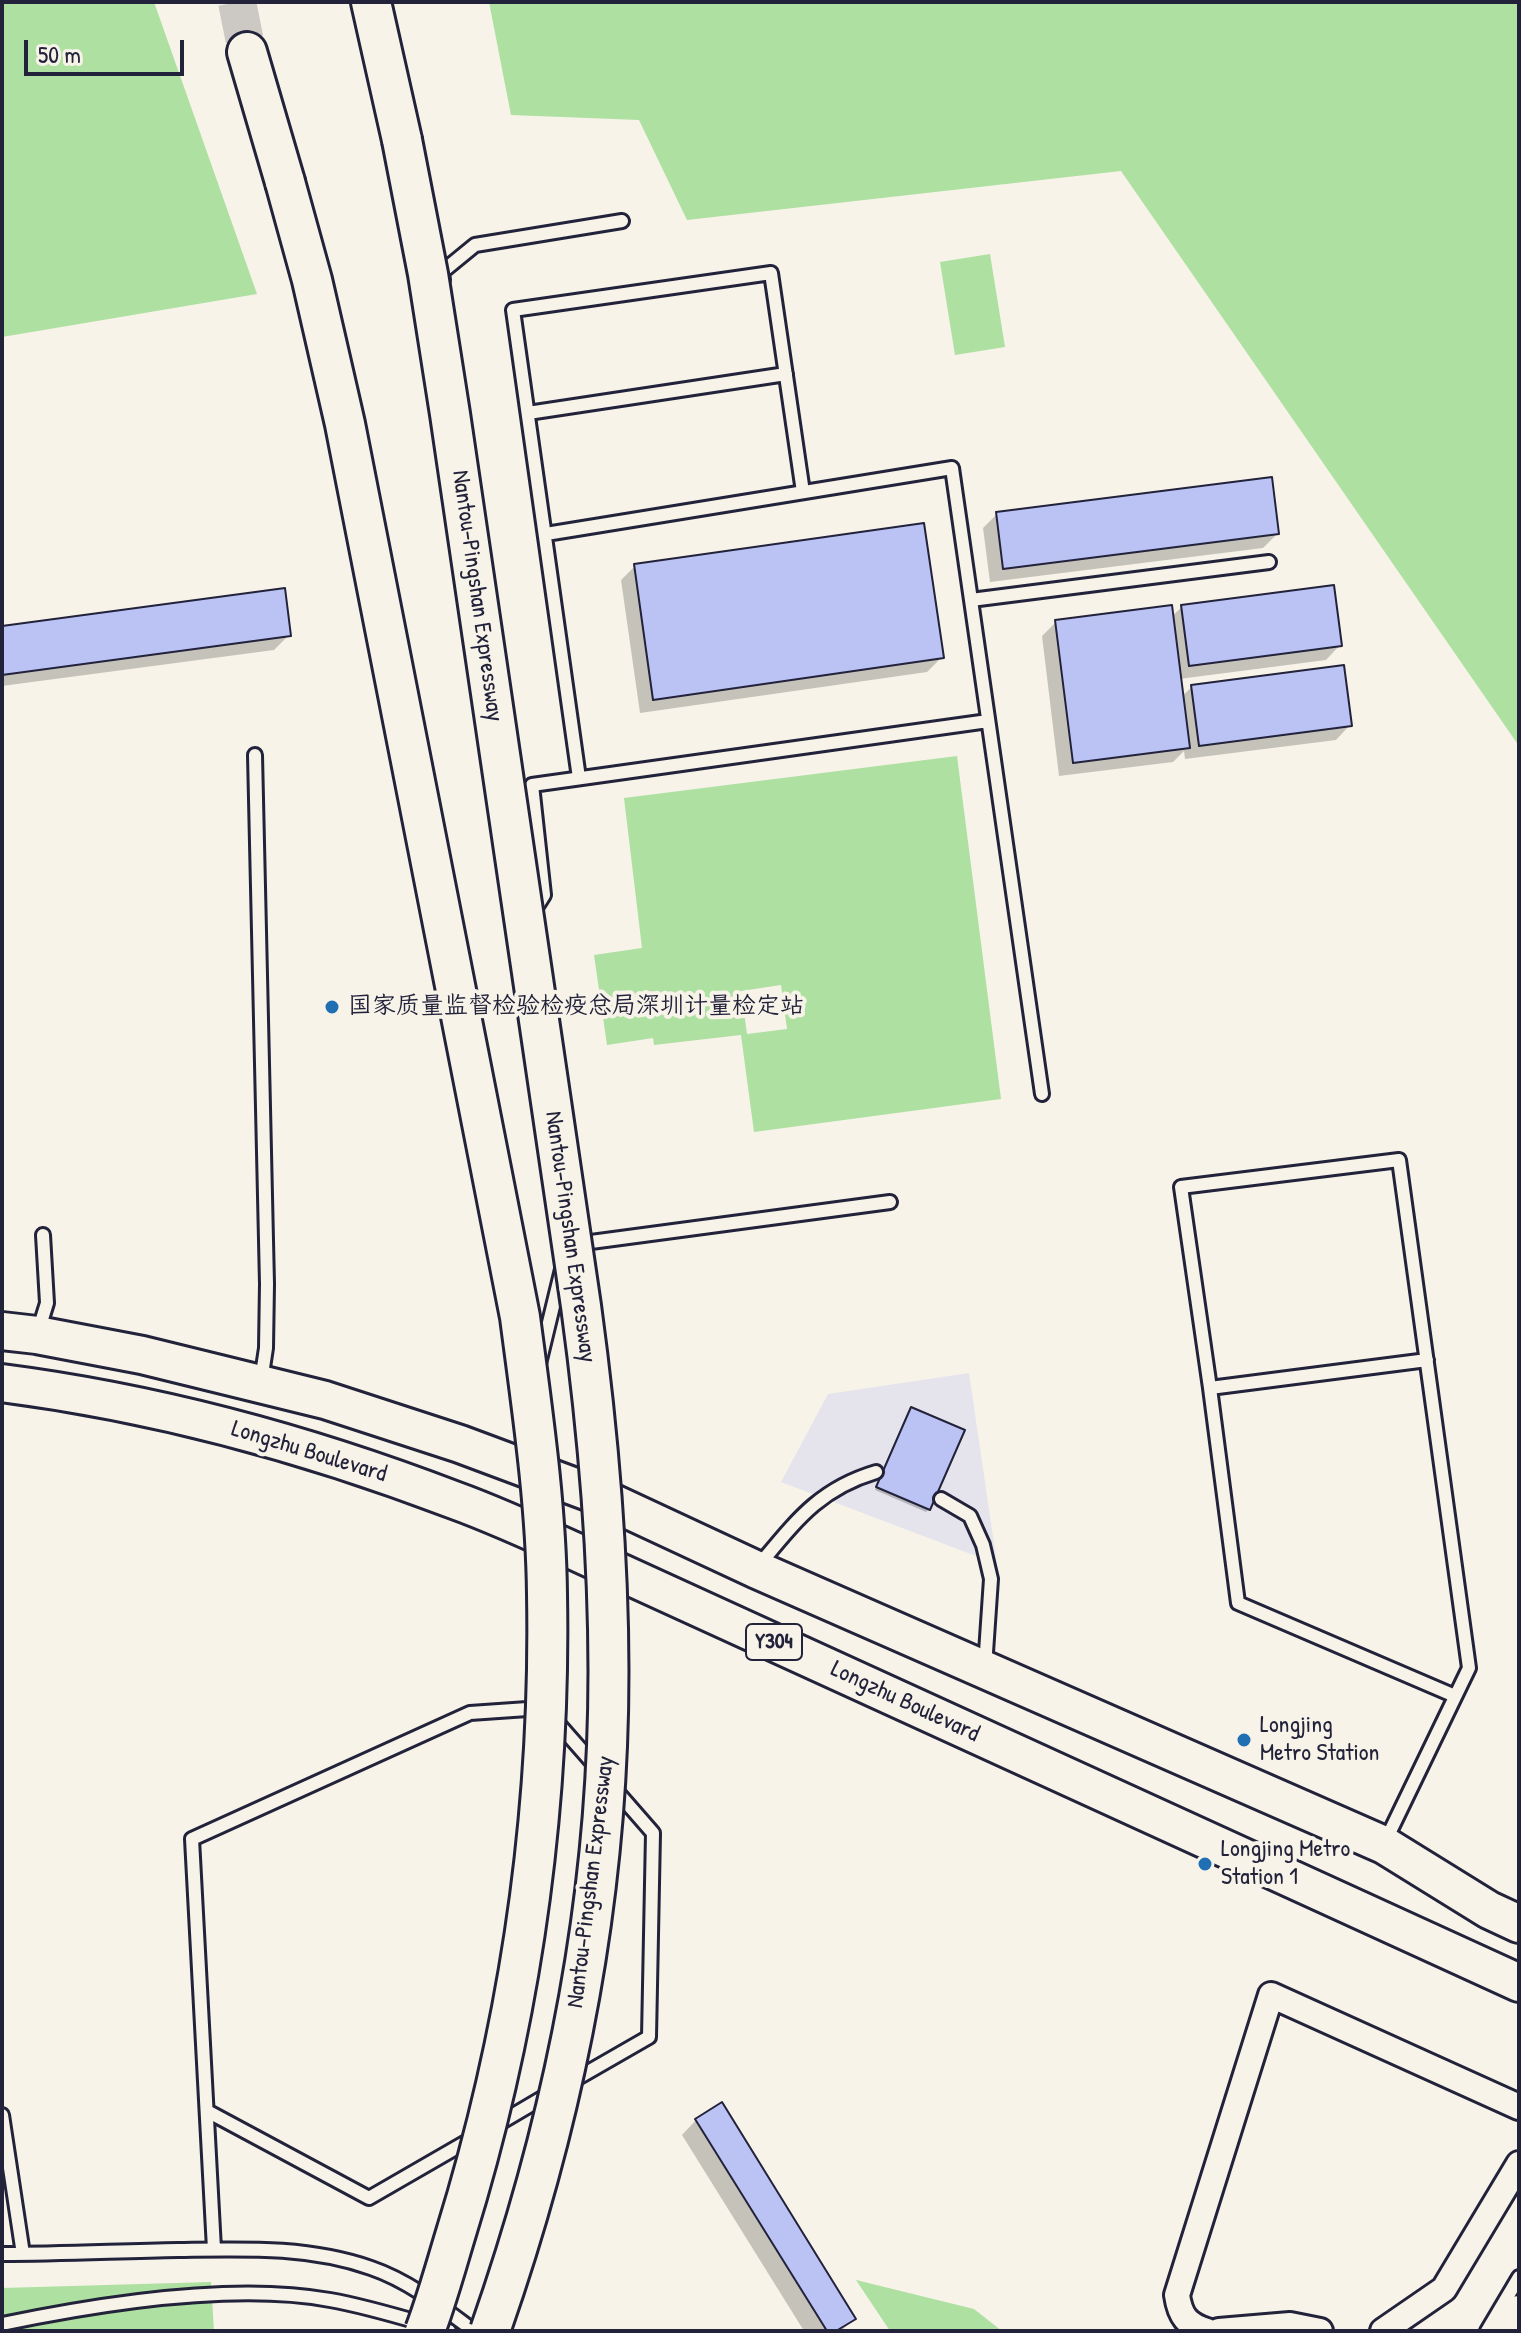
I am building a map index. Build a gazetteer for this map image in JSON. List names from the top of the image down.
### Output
{
  "streets": {
    "highway": ["Nantou-Pingshan Expressway"],
    "main road": ["Longzhu Boulevard", "Y304"]
  },
  "places": ["国家质量监督检验检疫总局深圳计量检定站", "Longjing Metro Station", "Longjing Metro Station 1"],
  "scale_bar": "50 m"
}
